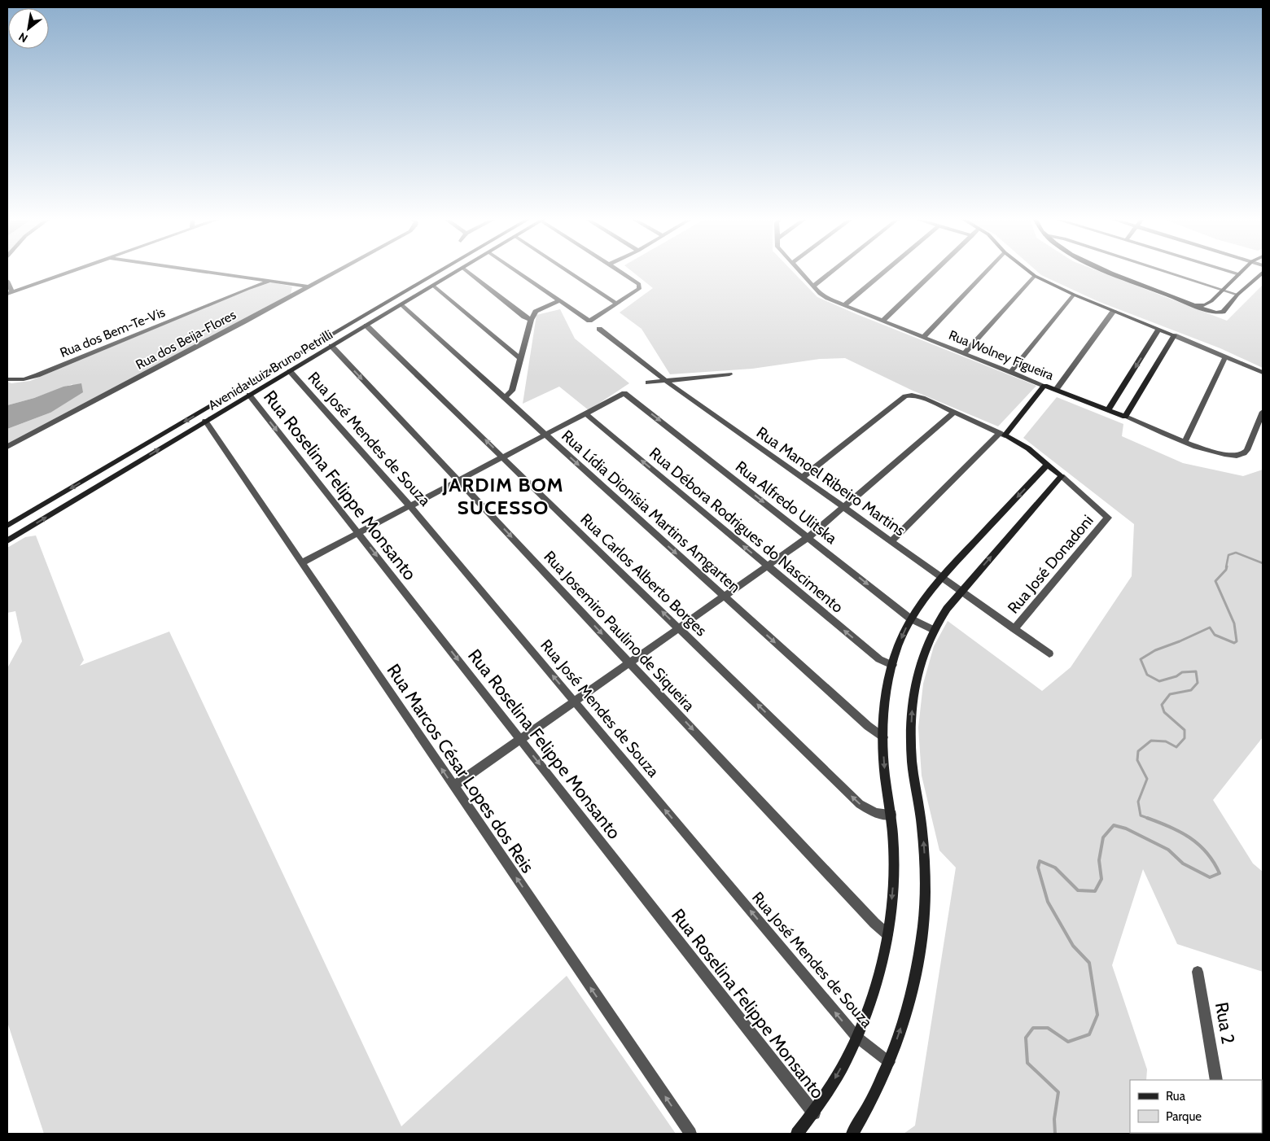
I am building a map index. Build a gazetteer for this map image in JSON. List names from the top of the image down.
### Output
{
  "streets": {
    "street": [
      "Rua dos Bem-Te-Vis",
      "Rua dos Beija-Flores",
      "Rua Wolney Figueira",
      "Avenida Luiz Bruno Petrilli",
      "Rua José Mendes de Souza",
      "Rua Manoel Ribeiro Martins",
      "Rua Roselina Felippe Monsanto",
      "Rua Alfredo Ulitska",
      "Rua Lídia Dionísia Martins Amgarten",
      "Rua Débora Rodrigues do Nascimento",
      "Rua José Donadoni",
      "Rua Carlos Alberto Borges",
      "Rua Josemiro Paulino de Siqueira",
      "Rua Marcos César Lopes dos Reis",
      "Rua 2"
    ]
  },
  "crossings": [
    ["Avenida Luiz Bruno Petrilli", "Rua José Mendes de Souza"],
    ["Avenida Luiz Bruno Petrilli", "Rua Roselina Felippe Monsanto"],
    ["Avenida Luiz Bruno Petrilli", "Rua Lídia Dionísia Martins Amgarten"],
    ["Avenida Luiz Bruno Petrilli", "Rua Carlos Alberto Borges"],
    ["Avenida Luiz Bruno Petrilli", "Rua Josemiro Paulino de Siqueira"],
    ["Avenida Luiz Bruno Petrilli", "Rua Marcos César Lopes dos Reis"],
    ["Rua Manoel Ribeiro Martins", "Rua José Donadoni"],
    ["Rua Alfredo Ulitska", "Rua Débora Rodrigues do Nascimento"]
  ],
  "one_way": [
    "Rua José Mendes de Souza",
    "Rua Roselina Felippe Monsanto",
    "Rua Alfredo Ulitska",
    "Rua Lídia Dionísia Martins Amgarten",
    "Rua Débora Rodrigues do Nascimento",
    "Rua Carlos Alberto Borges",
    "Rua Josemiro Paulino de Siqueira",
    "Rua Marcos César Lopes dos Reis"
  ],
  "districts": ["JARDIM BOM SUCESSO"],
  "legend": ["Rua", "Parque"],
  "north": "bottom left"
}
